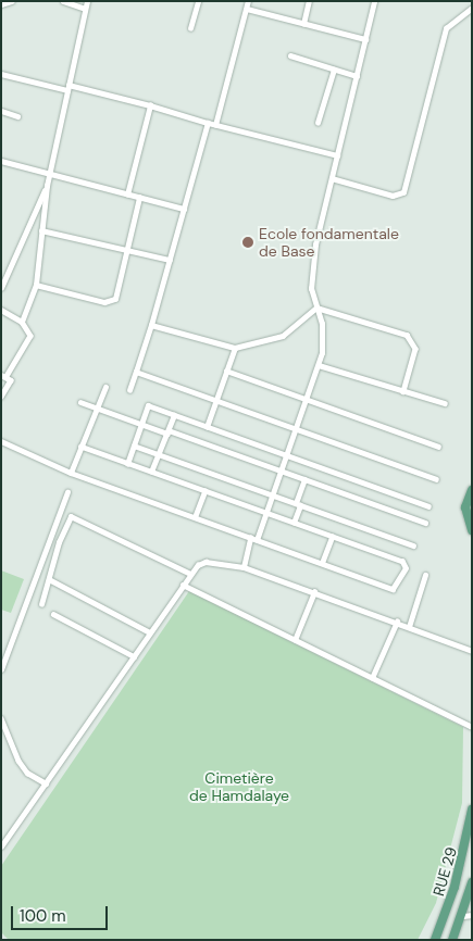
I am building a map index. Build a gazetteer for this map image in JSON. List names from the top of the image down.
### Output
{
  "streets": {
    "main road": ["RUE 29"]
  },
  "parks": ["Cimetière de Hamdalaye"],
  "places": ["Ecole fondamentale de Base"],
  "scale_bar": "100 m"
}
